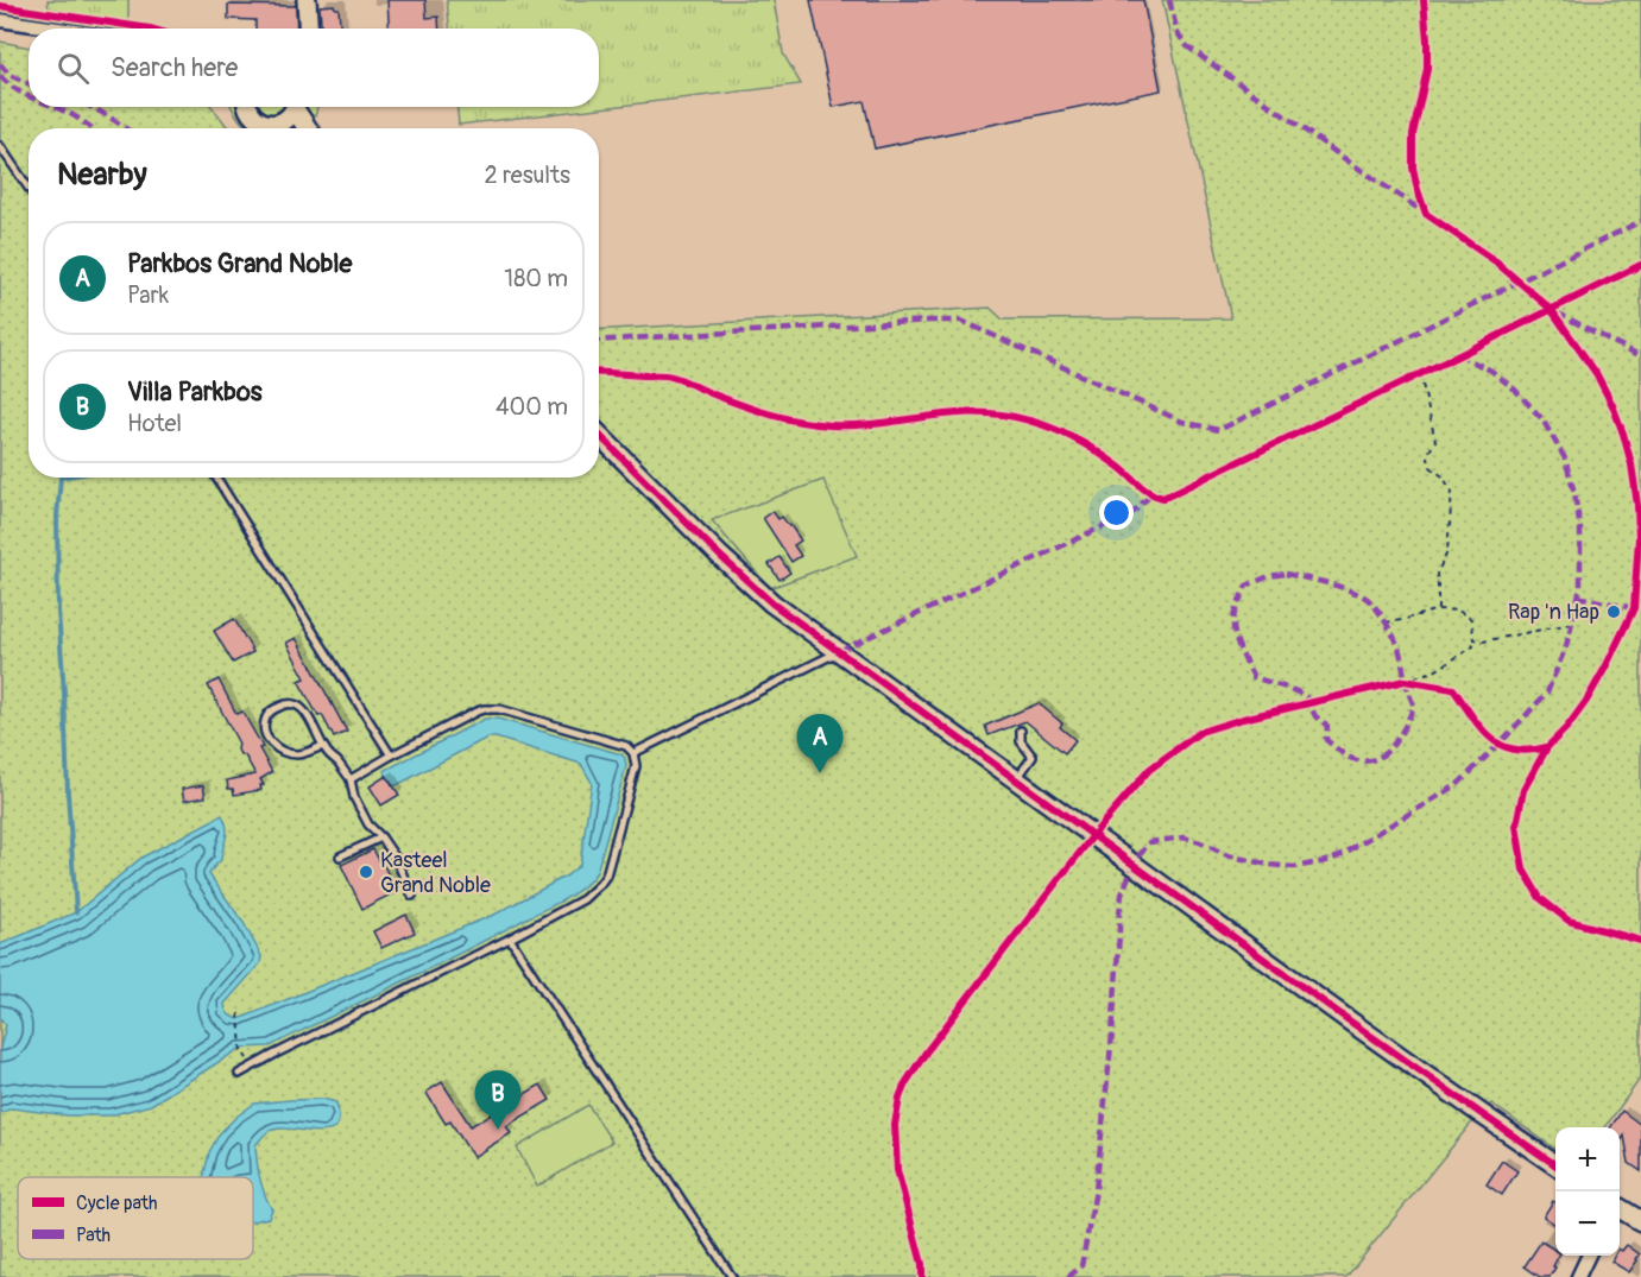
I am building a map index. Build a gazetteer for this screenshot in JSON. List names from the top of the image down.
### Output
{
  "places": ["Rap 'n Hap", "Kasteel Grand Noble"],
  "legend": ["Cycle path", "Path"],
  "page": {
    "search": "Search here",
    "heading": ["Nearby", "2 results"],
    "list": [
      {
        "mark": "A",
        "name": "Parkbos Grand Noble",
        "note": "Park",
        "value": "180 m"
      },
      {
        "mark": "B",
        "name": "Villa Parkbos",
        "note": "Hotel",
        "value": "400 m"
      }
    ],
    "pins": ["A", "B"],
    "map_buttons": ["+", "−"]
  }
}
